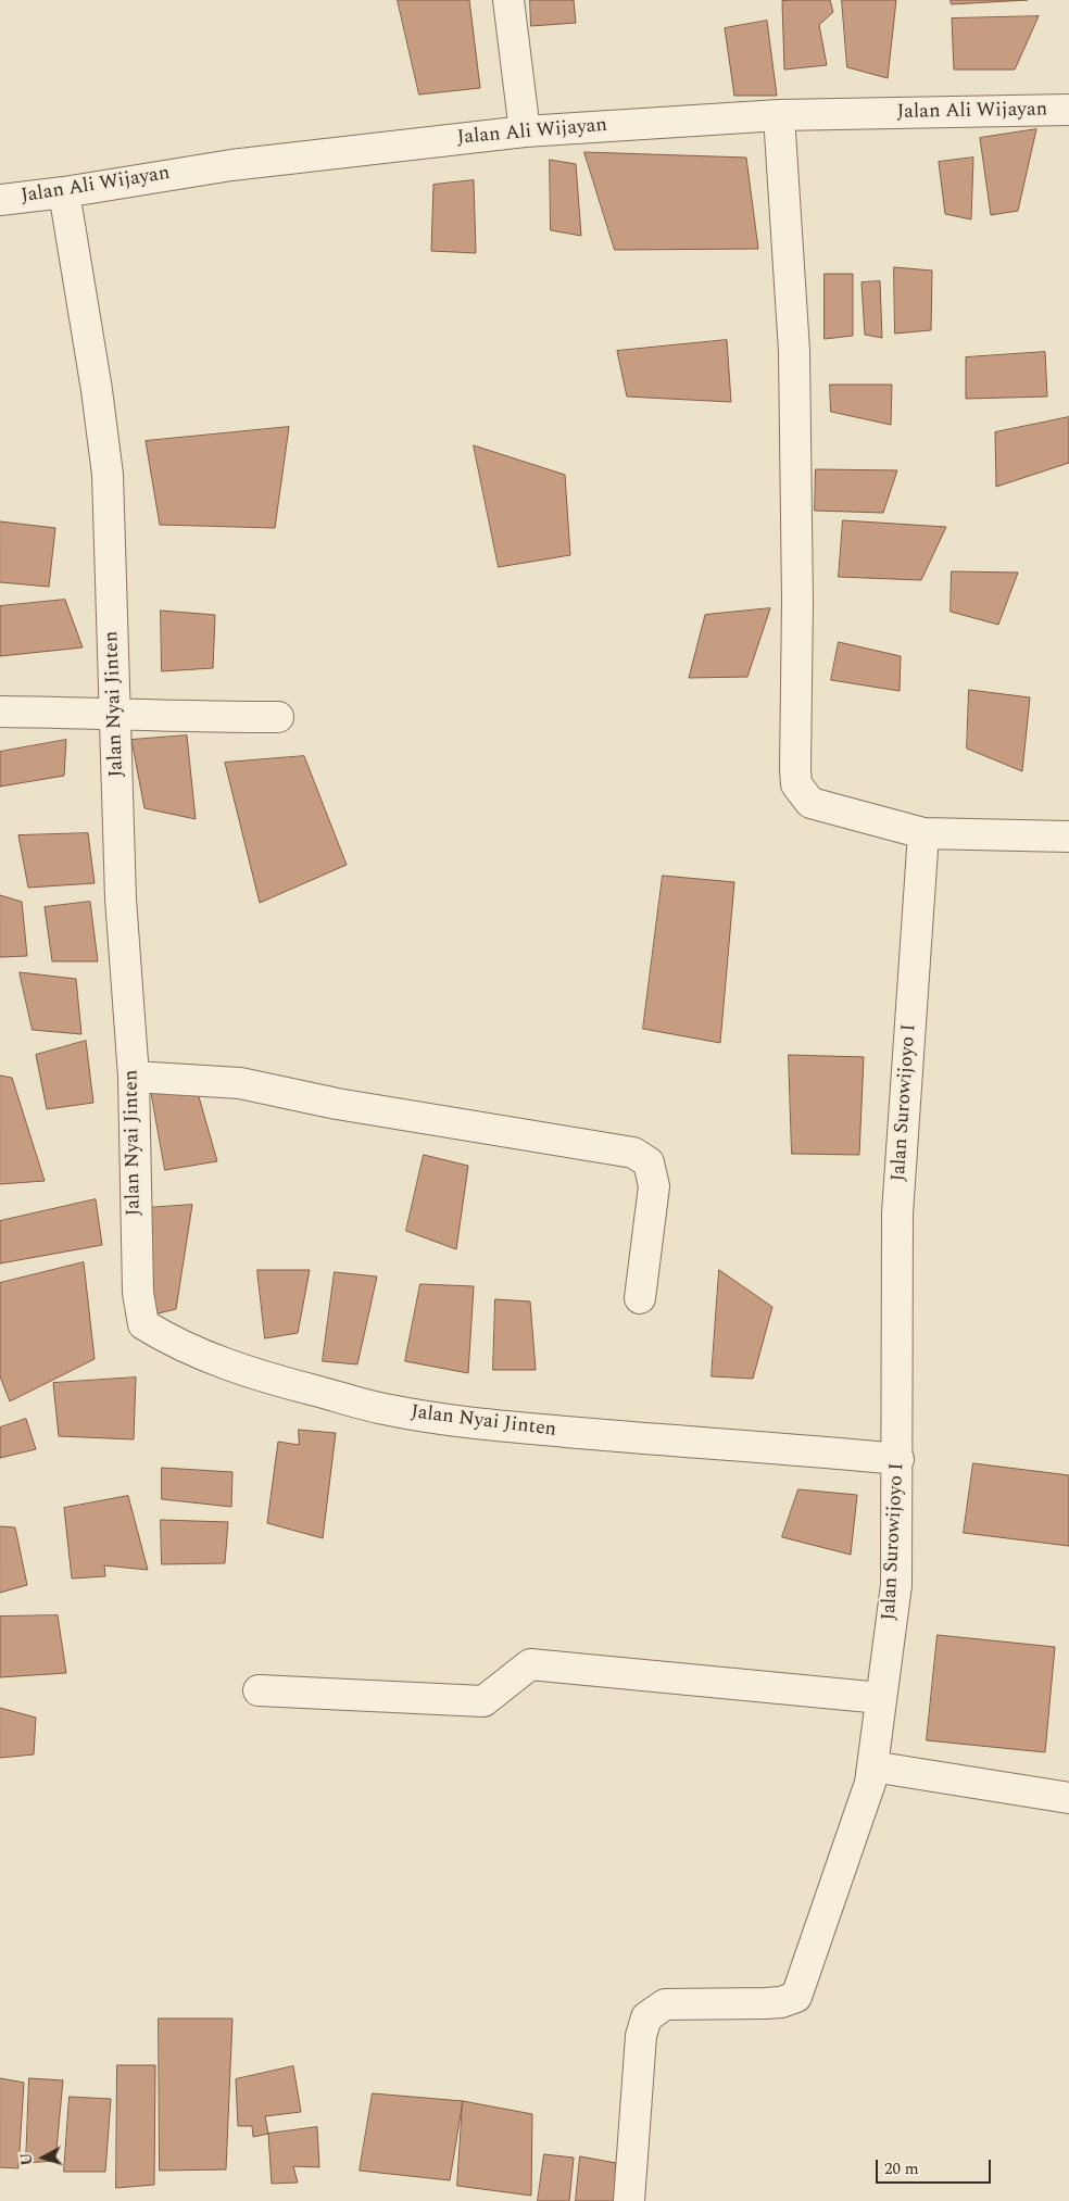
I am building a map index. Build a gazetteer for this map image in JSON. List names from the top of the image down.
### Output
{
  "streets": {
    "street": ["Jalan Ali Wijayan", "Jalan Nyai Jinten", "Jalan Surowijoyo I"]
  },
  "crossings": [
    ["Jalan Ali Wijayan", "Jalan Nyai Jinten"],
    ["Jalan Nyai Jinten", "Jalan Surowijoyo I"]
  ],
  "scale_bar": "20 m",
  "north": "left"
}
